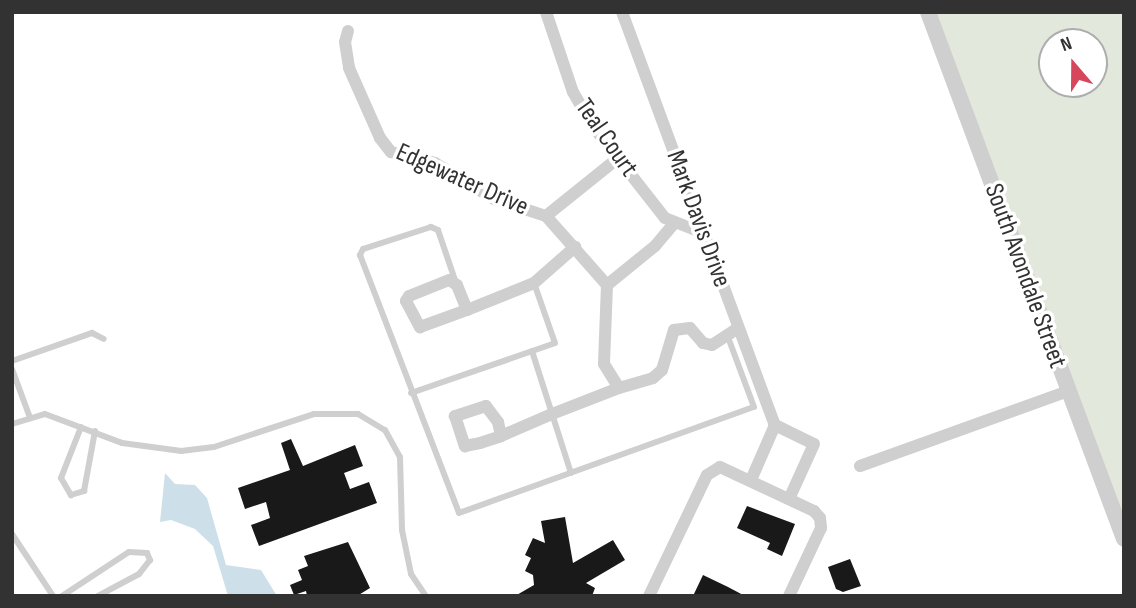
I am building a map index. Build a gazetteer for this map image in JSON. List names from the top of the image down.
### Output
{
  "streets": {
    "street": [
      "Teal Court",
      "Edgewater Drive",
      "Mark Davis Drive",
      "South Avondale Street"
    ]
  },
  "crossings": [
    ["Teal Court", "Mark Davis Drive"]
  ],
  "north": "top"
}
